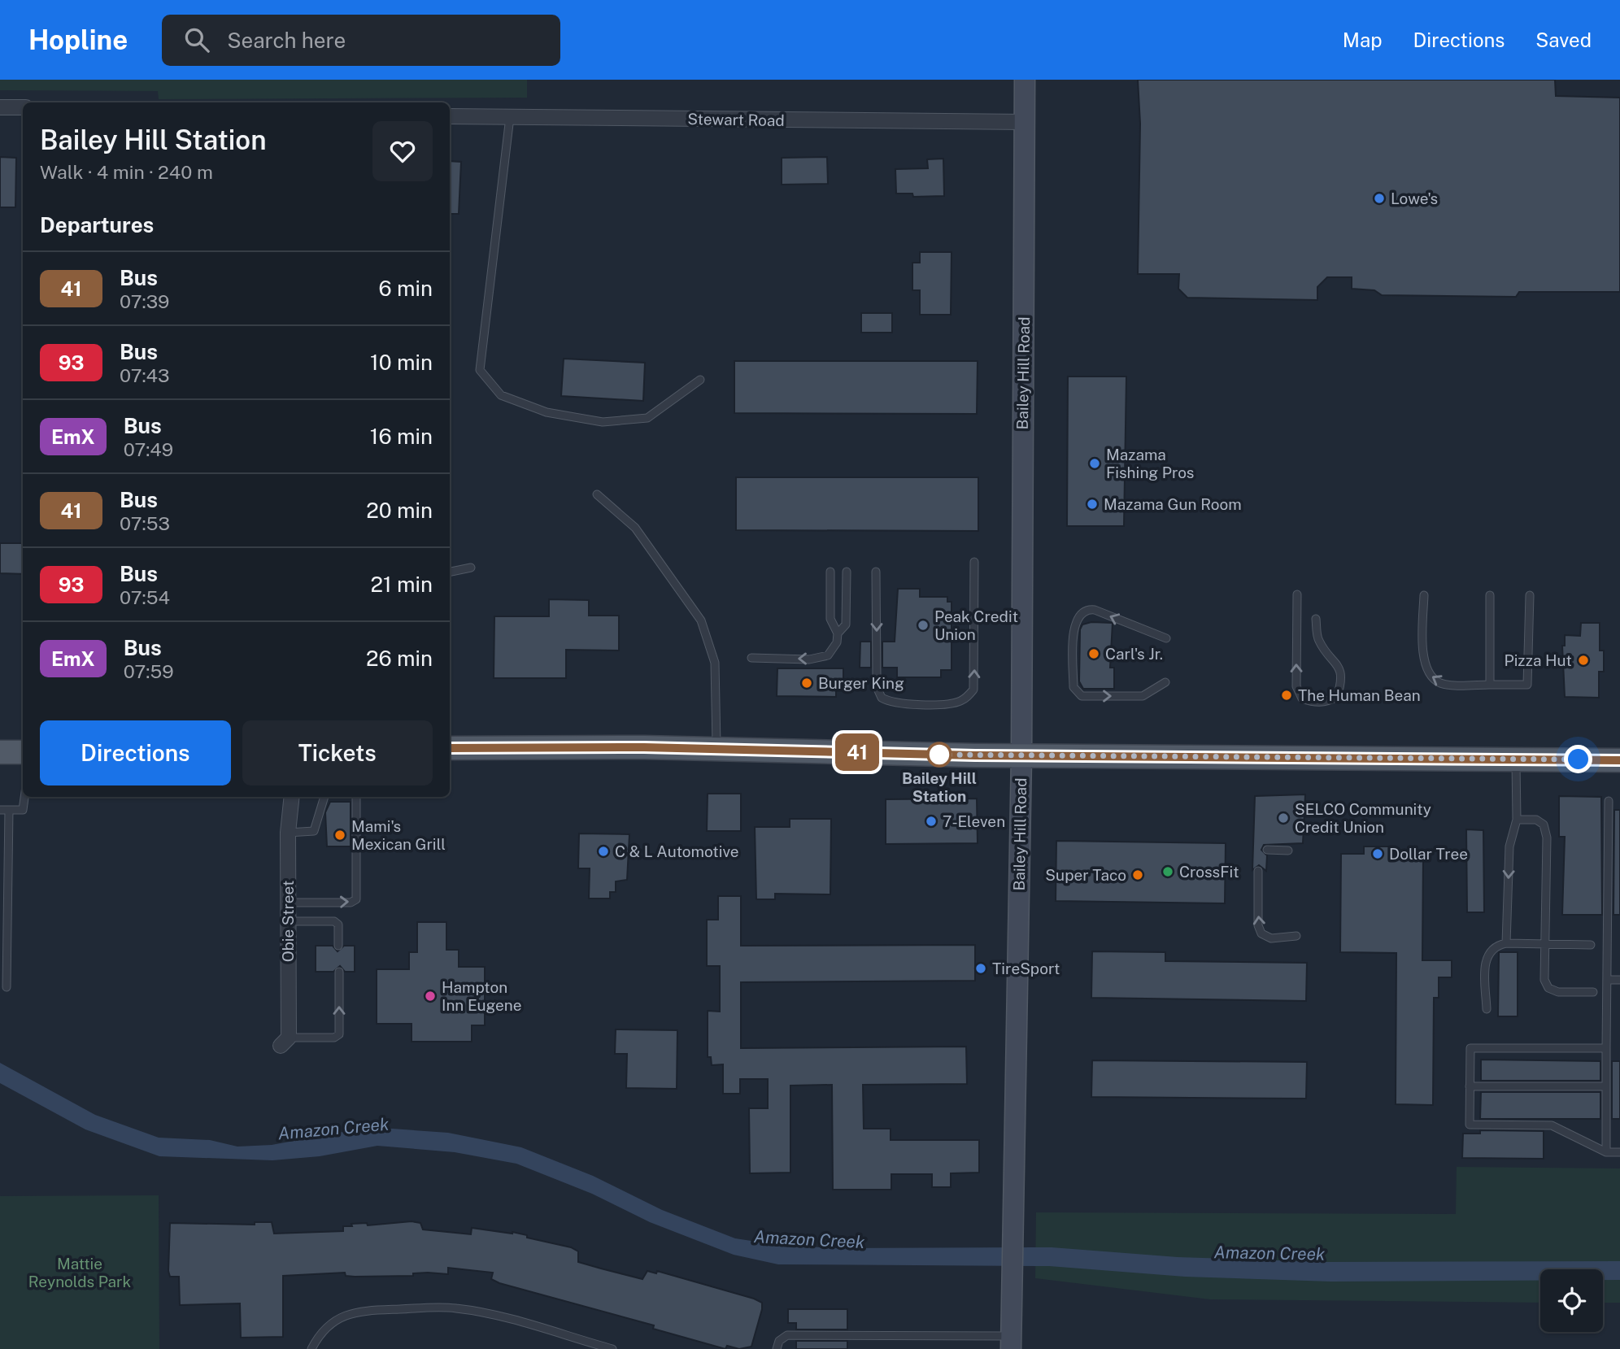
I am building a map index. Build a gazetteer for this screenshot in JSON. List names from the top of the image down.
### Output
{
  "streets": {
    "street": ["Stewart Road", "Bailey Hill Road", "Obie Street"]
  },
  "crossings": [
    ["Stewart Road", "Bailey Hill Road"]
  ],
  "water": ["Amazon Creek"],
  "parks": ["Mattie Reynolds Park"],
  "places": [
    "Lowe's",
    "Mazama Fishing Pros",
    "Mazama Gun Room",
    "Peak Credit Union",
    "Carl's Jr.",
    "Pizza Hut",
    "Burger King",
    "The Human Bean",
    "Bailey Hill Station",
    "SELCO Community Credit Union",
    "7-Eleven",
    "Mami's Mexican Grill",
    "C & L Automotive",
    "Dollar Tree",
    "CrossFit",
    "Super Taco",
    "TireSport",
    "Hampton Inn Eugene"
  ],
  "lines": ["bus line 41"],
  "page": {
    "header": "Hopline",
    "search": "Search here",
    "nav": ["Map", "Directions", "Saved"],
    "on_map": "41",
    "heading": [
      ["Bailey Hill Station", "Walk · 4 min · 240 m"],
      "Departures"
    ],
    "list": [
      {
        "mark": "41",
        "name": "Bus",
        "note": "07:39",
        "value": "6 min"
      },
      {
        "mark": "93",
        "name": "Bus",
        "note": "07:43",
        "value": "10 min"
      },
      {
        "mark": "EmX",
        "name": "Bus",
        "note": "07:49",
        "value": "16 min"
      },
      {
        "mark": "41",
        "name": "Bus",
        "note": "07:53",
        "value": "20 min"
      },
      {
        "mark": "93",
        "name": "Bus",
        "note": "07:54",
        "value": "21 min"
      },
      {
        "mark": "EmX",
        "name": "Bus",
        "note": "07:59",
        "value": "26 min"
      }
    ],
    "buttons": ["Directions", "Tickets"]
  }
}
